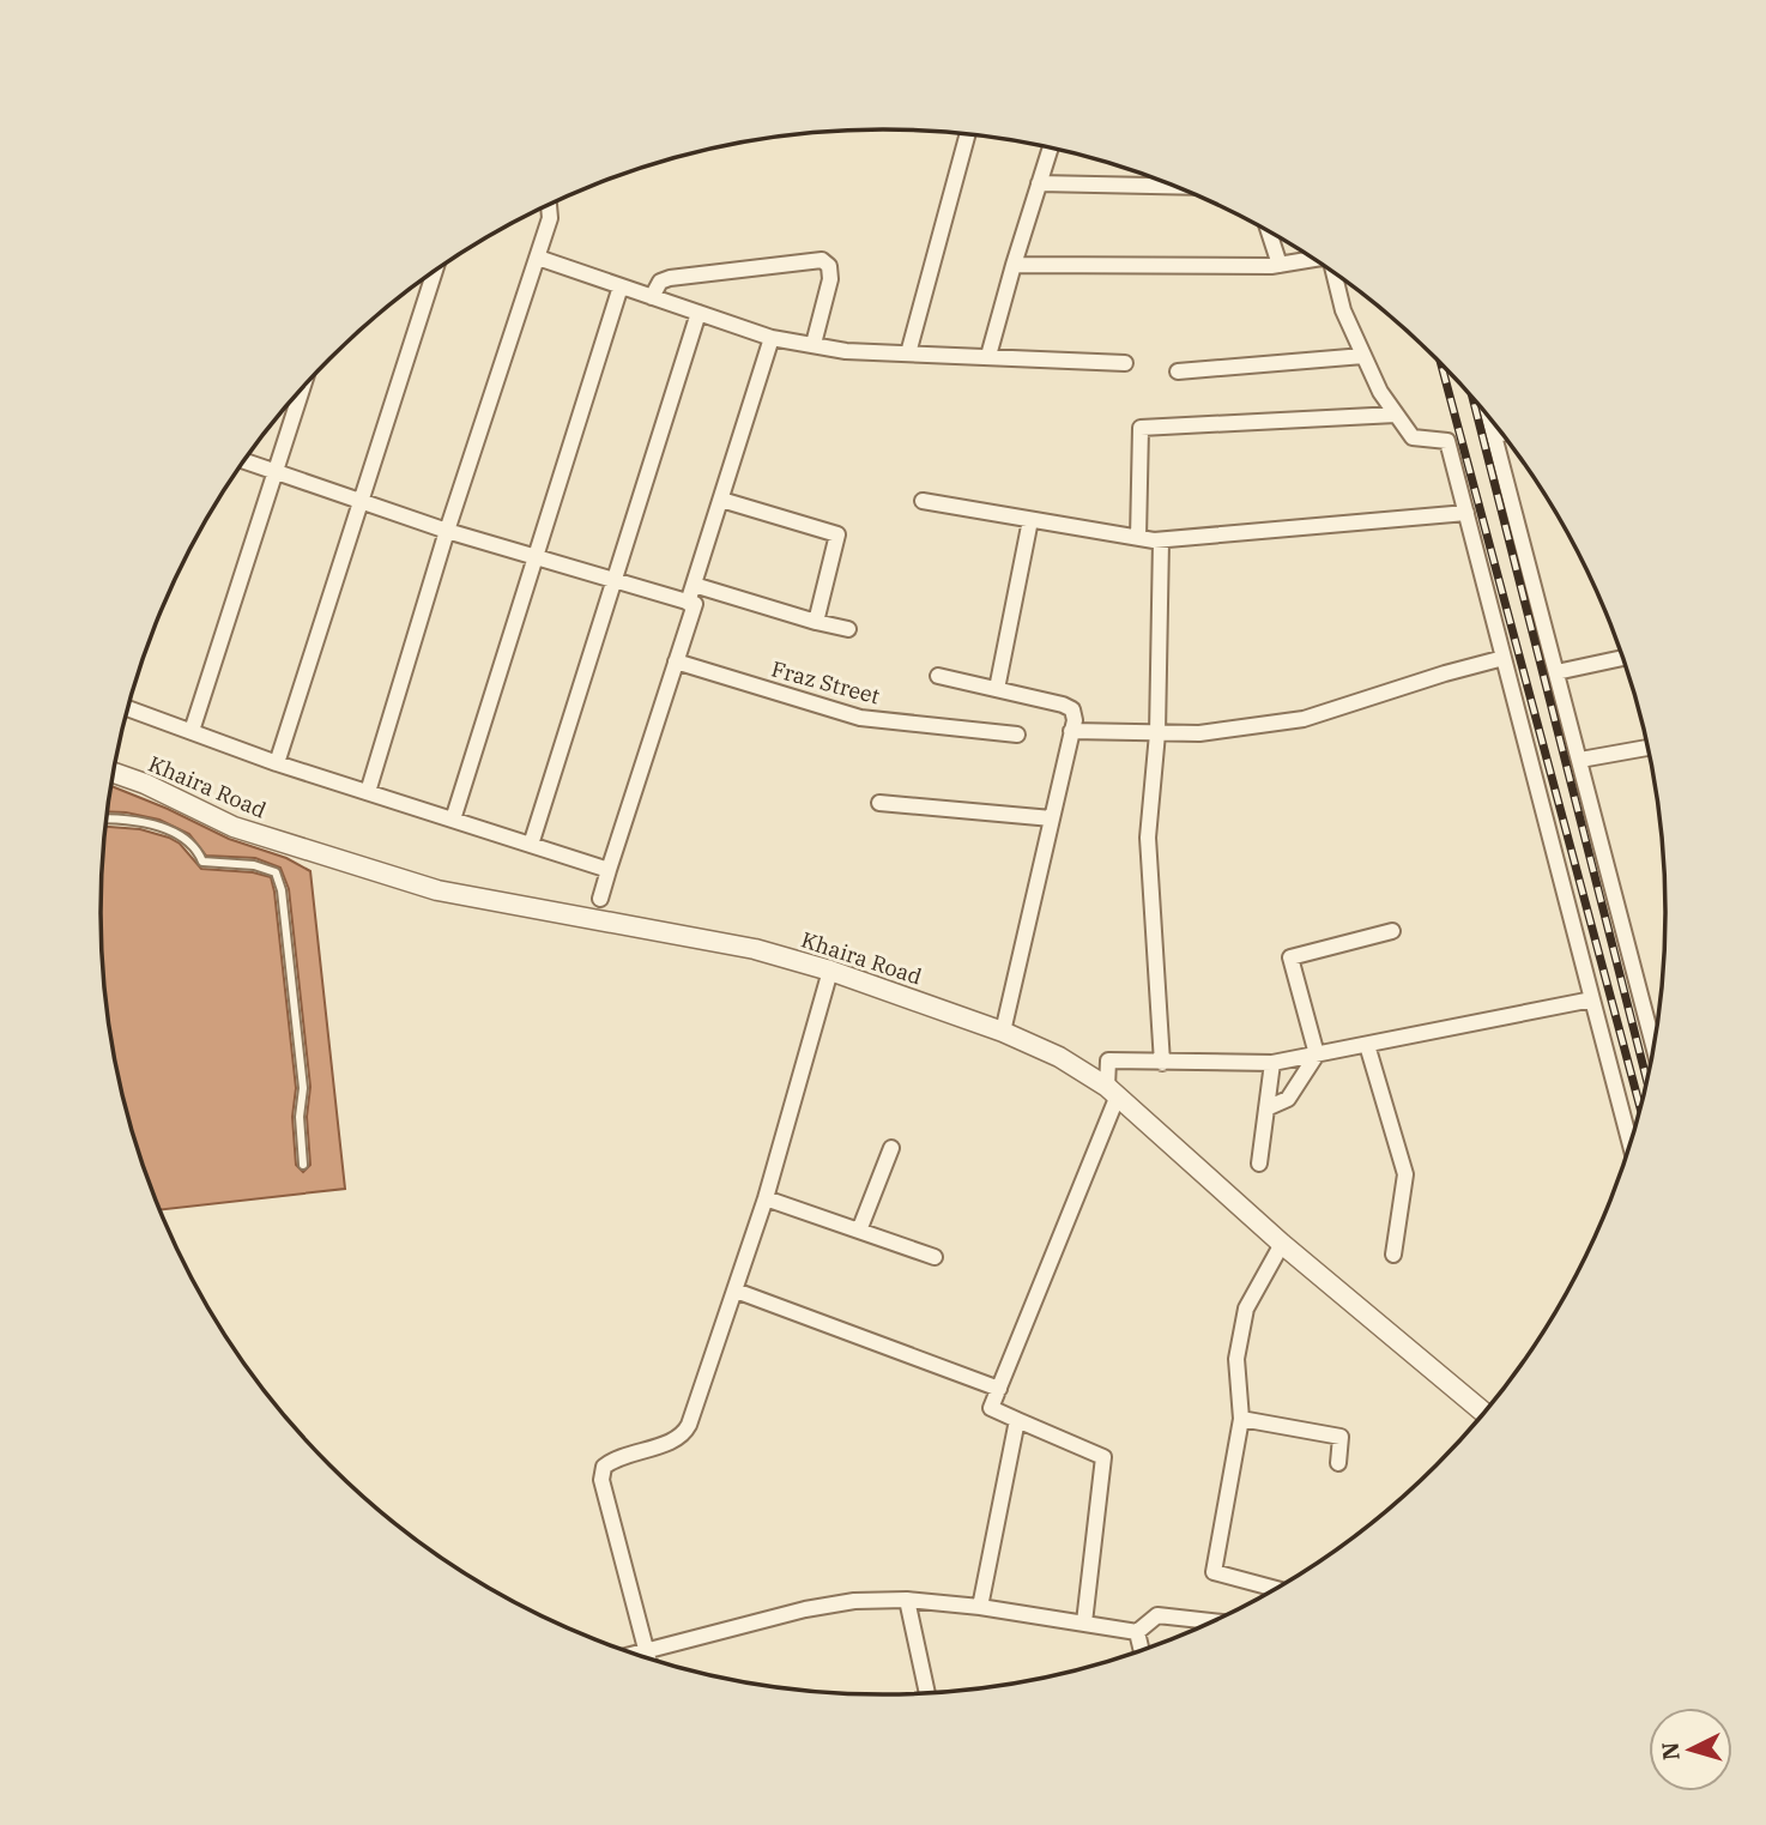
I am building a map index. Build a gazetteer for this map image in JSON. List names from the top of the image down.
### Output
{
  "streets": {
    "street": ["Fraz Street", "Khaira Road"]
  },
  "north": "left"
}
